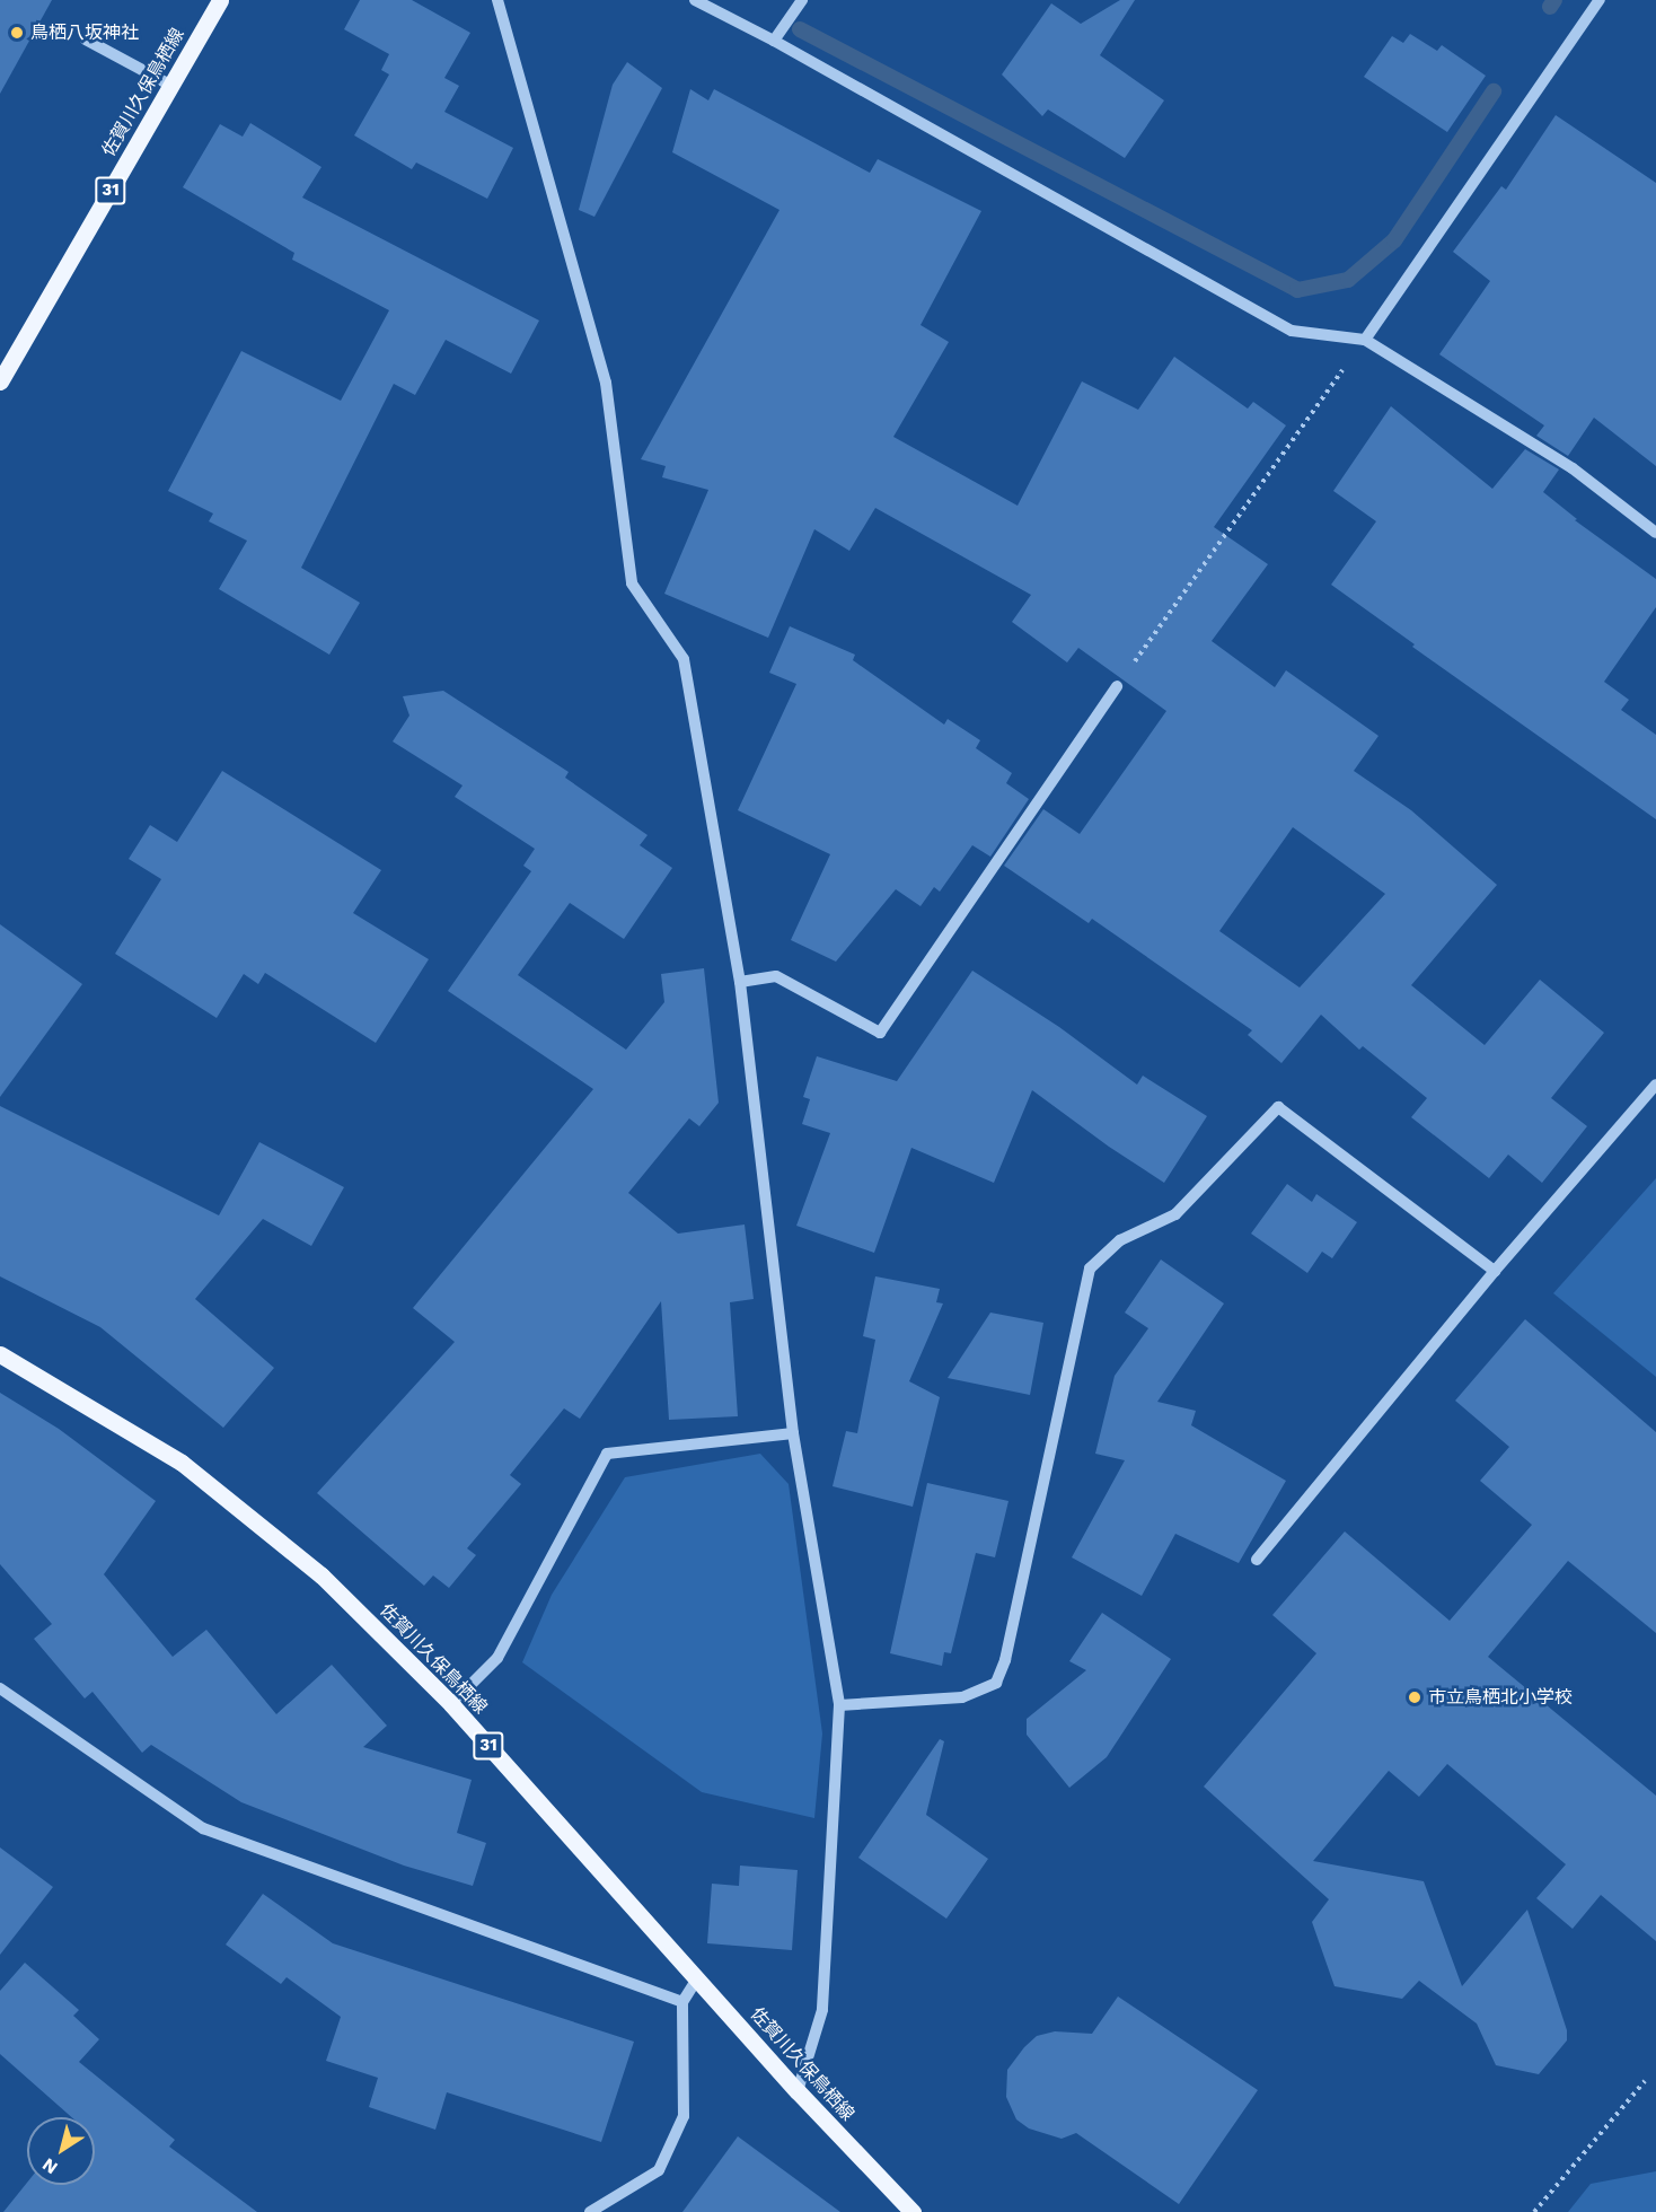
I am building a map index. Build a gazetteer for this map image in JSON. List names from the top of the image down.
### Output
{
  "streets": {
    "main road": ["佐賀川久保鳥栖線", "31"]
  },
  "places": ["鳥栖八坂神社", "市立鳥栖北小学校"],
  "north": "bottom left"
}
